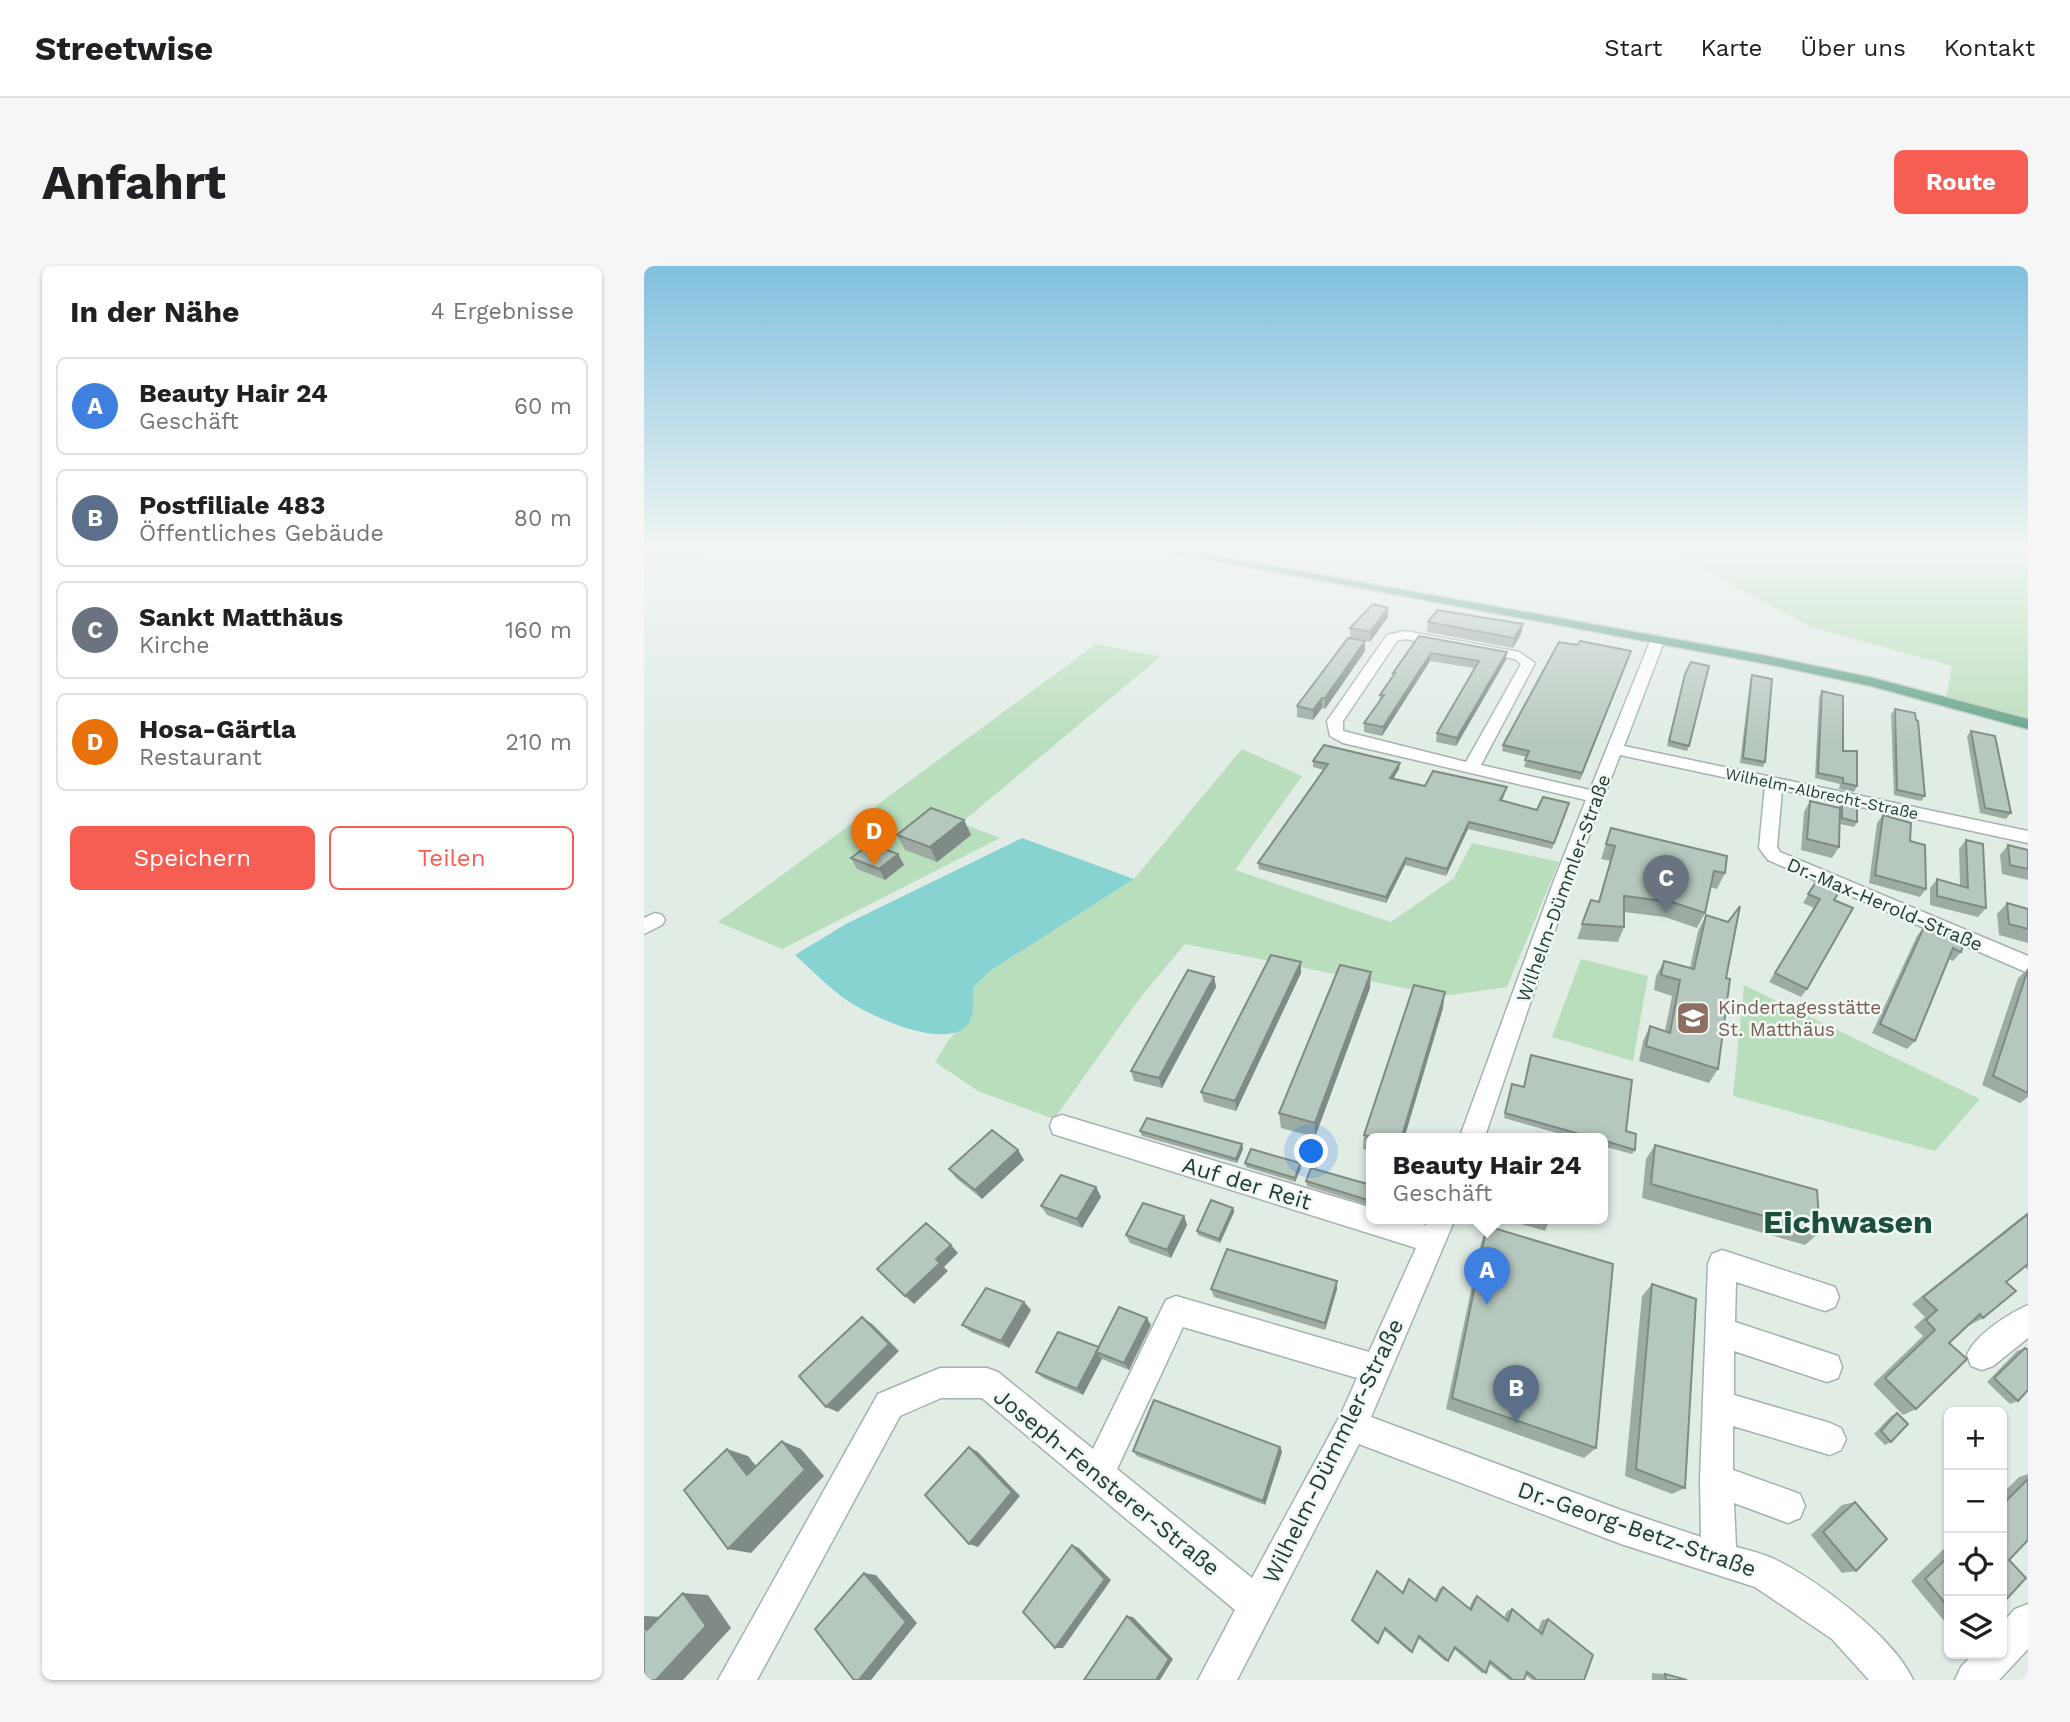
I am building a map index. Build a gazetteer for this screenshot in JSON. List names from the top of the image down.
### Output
{
  "streets": {
    "street": [
      "Wilhelm-Albrecht-Straße",
      "Wilhelm-Dümmler-Straße",
      "Dr.-Max-Herold-Straße",
      "Auf der Reit",
      "Joseph-Fensterer-Straße",
      "Dr.-Georg-Betz-Straße"
    ]
  },
  "crossings": [
    ["Wilhelm-Albrecht-Straße", "Wilhelm-Dümmler-Straße"],
    ["Wilhelm-Albrecht-Straße", "Dr.-Max-Herold-Straße"],
    ["Wilhelm-Dümmler-Straße", "Auf der Reit"],
    ["Wilhelm-Dümmler-Straße", "Joseph-Fensterer-Straße"],
    ["Wilhelm-Dümmler-Straße", "Dr.-Georg-Betz-Straße"]
  ],
  "districts": ["Eichwasen"],
  "places": {
    "school or university": ["Kindertagesstätte St. Matthäus"]
  },
  "page": {
    "header": "Streetwise",
    "nav": [
      "Start",
      "Karte",
      "Über uns",
      "Kontakt"
    ],
    "buttons": [
      "Route",
      ["Speichern", "Teilen"]
    ],
    "title": "Anfahrt",
    "heading": ["In der Nähe", "4 Ergebnisse"],
    "list": [
      {
        "mark": "A",
        "name": "Beauty Hair 24",
        "note": "Geschäft",
        "value": "60 m"
      },
      {
        "mark": "B",
        "name": "Postfiliale 483",
        "note": "Öffentliches Gebäude",
        "value": "80 m"
      },
      {
        "mark": "C",
        "name": "Sankt Matthäus",
        "note": "Kirche",
        "value": "160 m"
      },
      {
        "mark": "D",
        "name": "Hosa-Gärtla",
        "note": "Restaurant",
        "value": "210 m"
      }
    ],
    "pins": [
      "D",
      "C",
      "A",
      "B"
    ],
    "popup": ["Beauty Hair 24", "Geschäft"],
    "map_buttons": ["+", "−"]
  }
}
